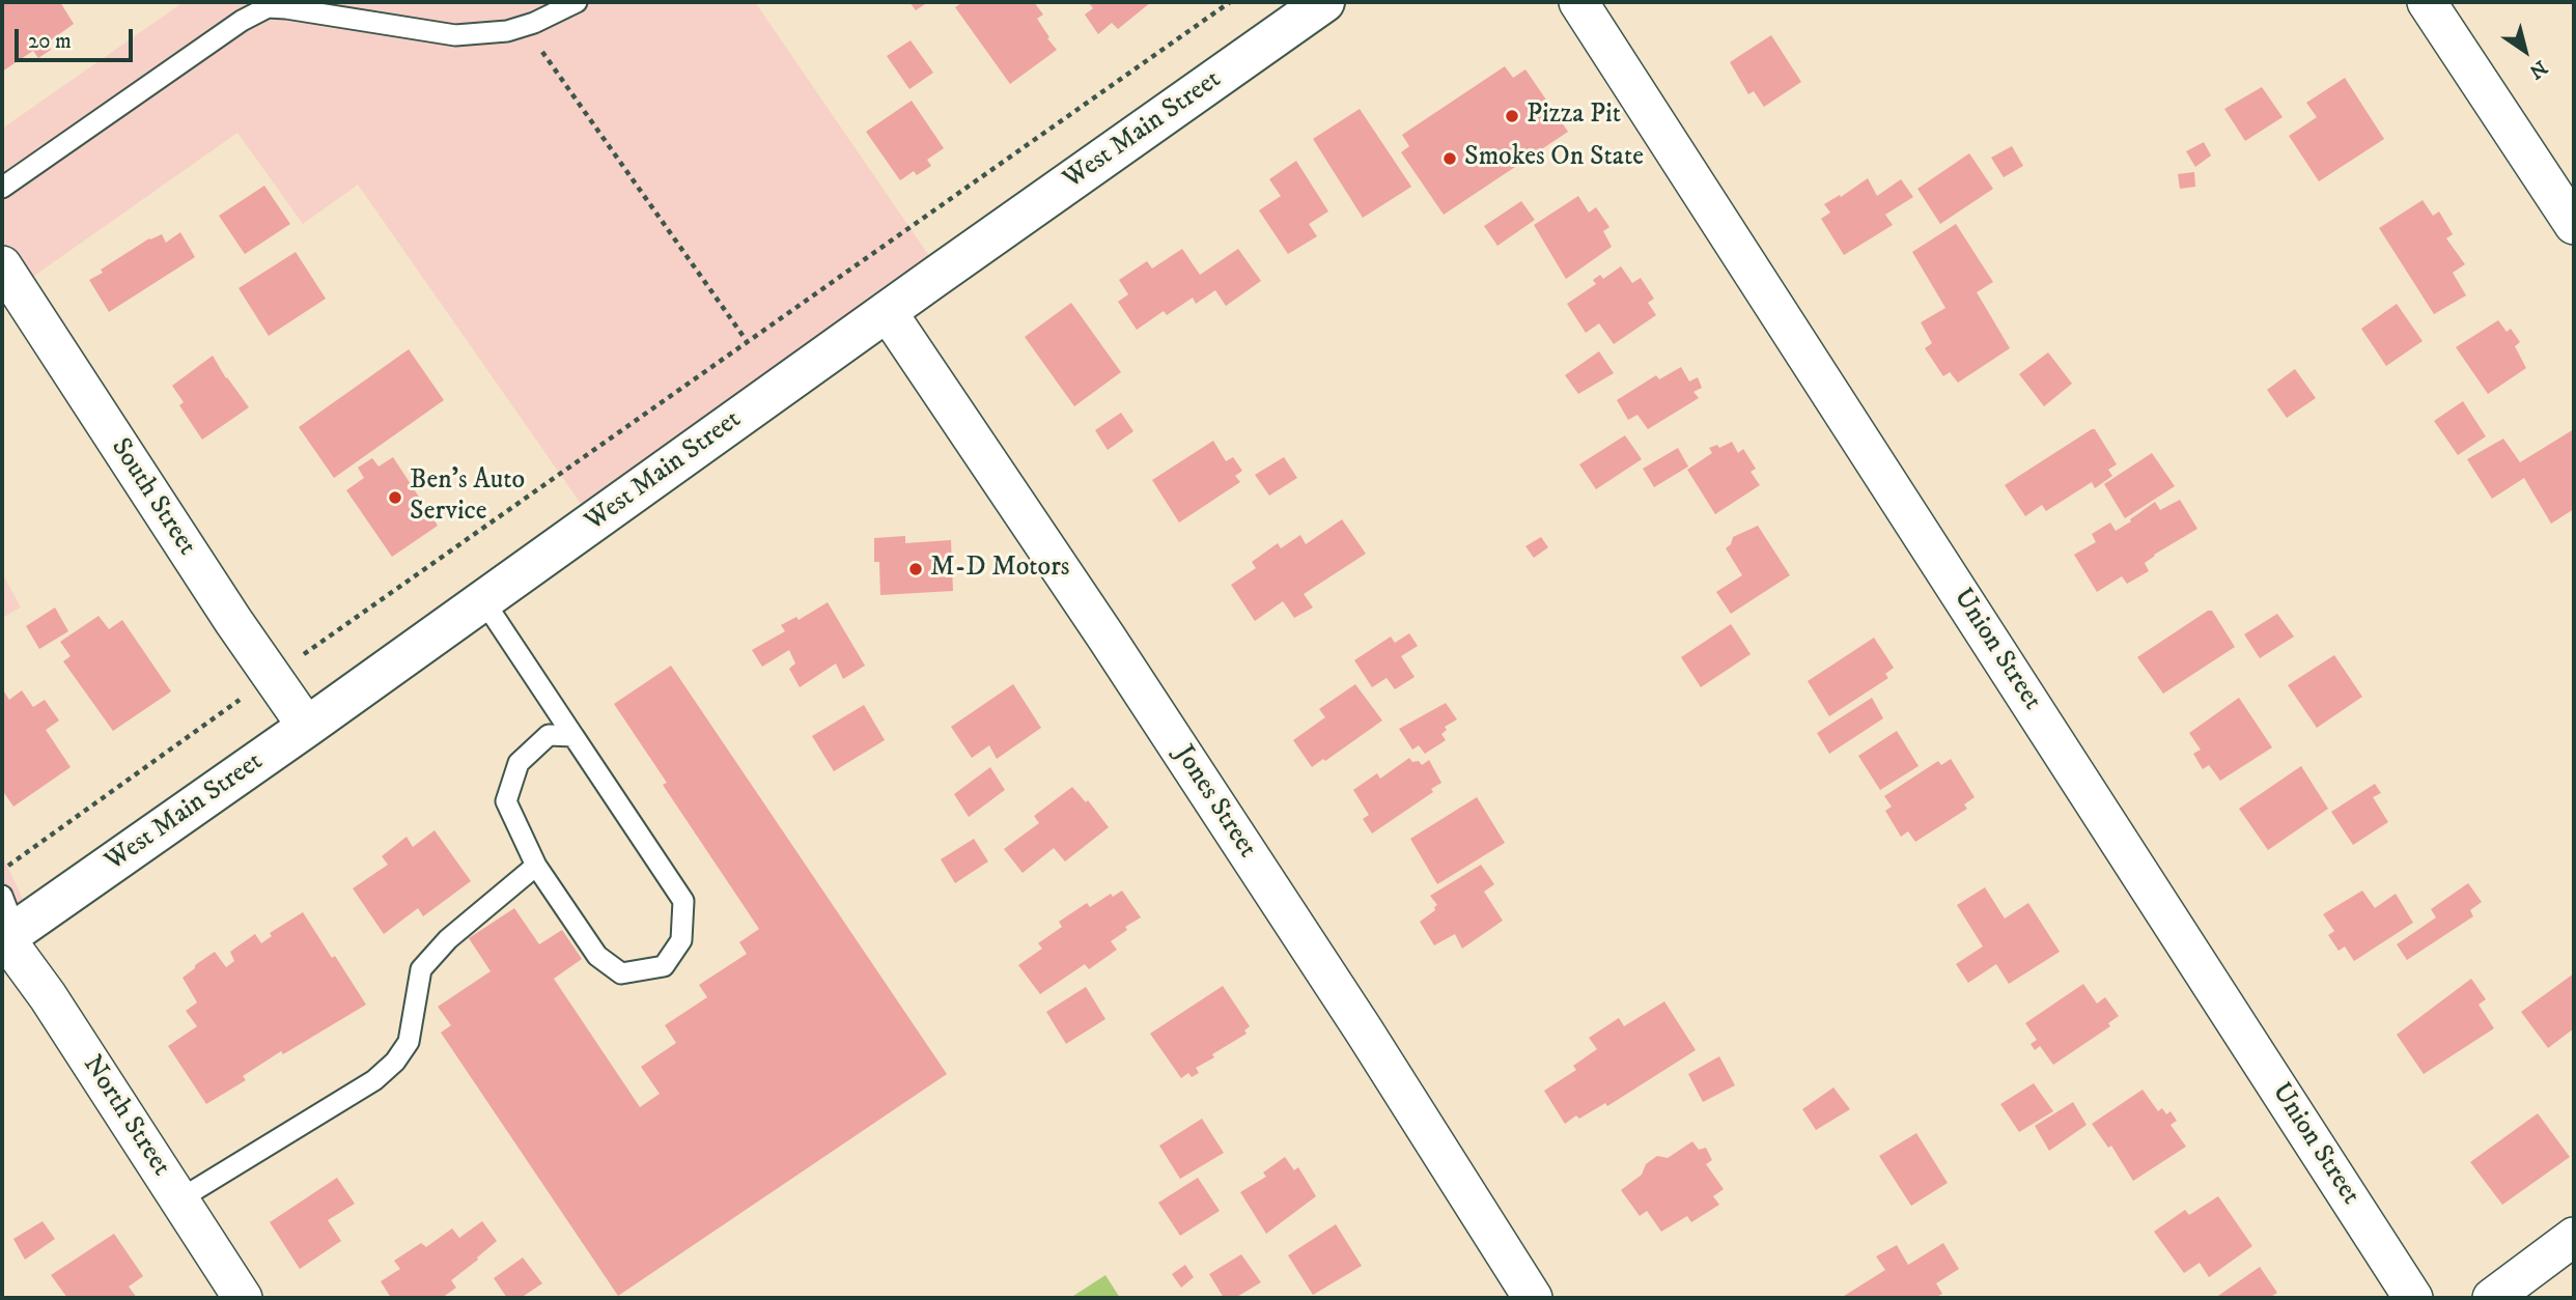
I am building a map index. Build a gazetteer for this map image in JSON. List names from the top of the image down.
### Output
{
  "streets": {
    "main road": ["West Main Street"],
    "street": [
      "South Street",
      "Union Street",
      "Jones Street",
      "North Street"
    ]
  },
  "crossings": [
    ["West Main Street", "South Street"],
    ["West Main Street", "Jones Street"],
    ["West Main Street", "North Street"]
  ],
  "places": [
    "Pizza Pit",
    "Smokes On State",
    "Ben's Auto Service",
    "M-D Motors"
  ],
  "scale_bar": "20 m",
  "north": "bottom right"
}
